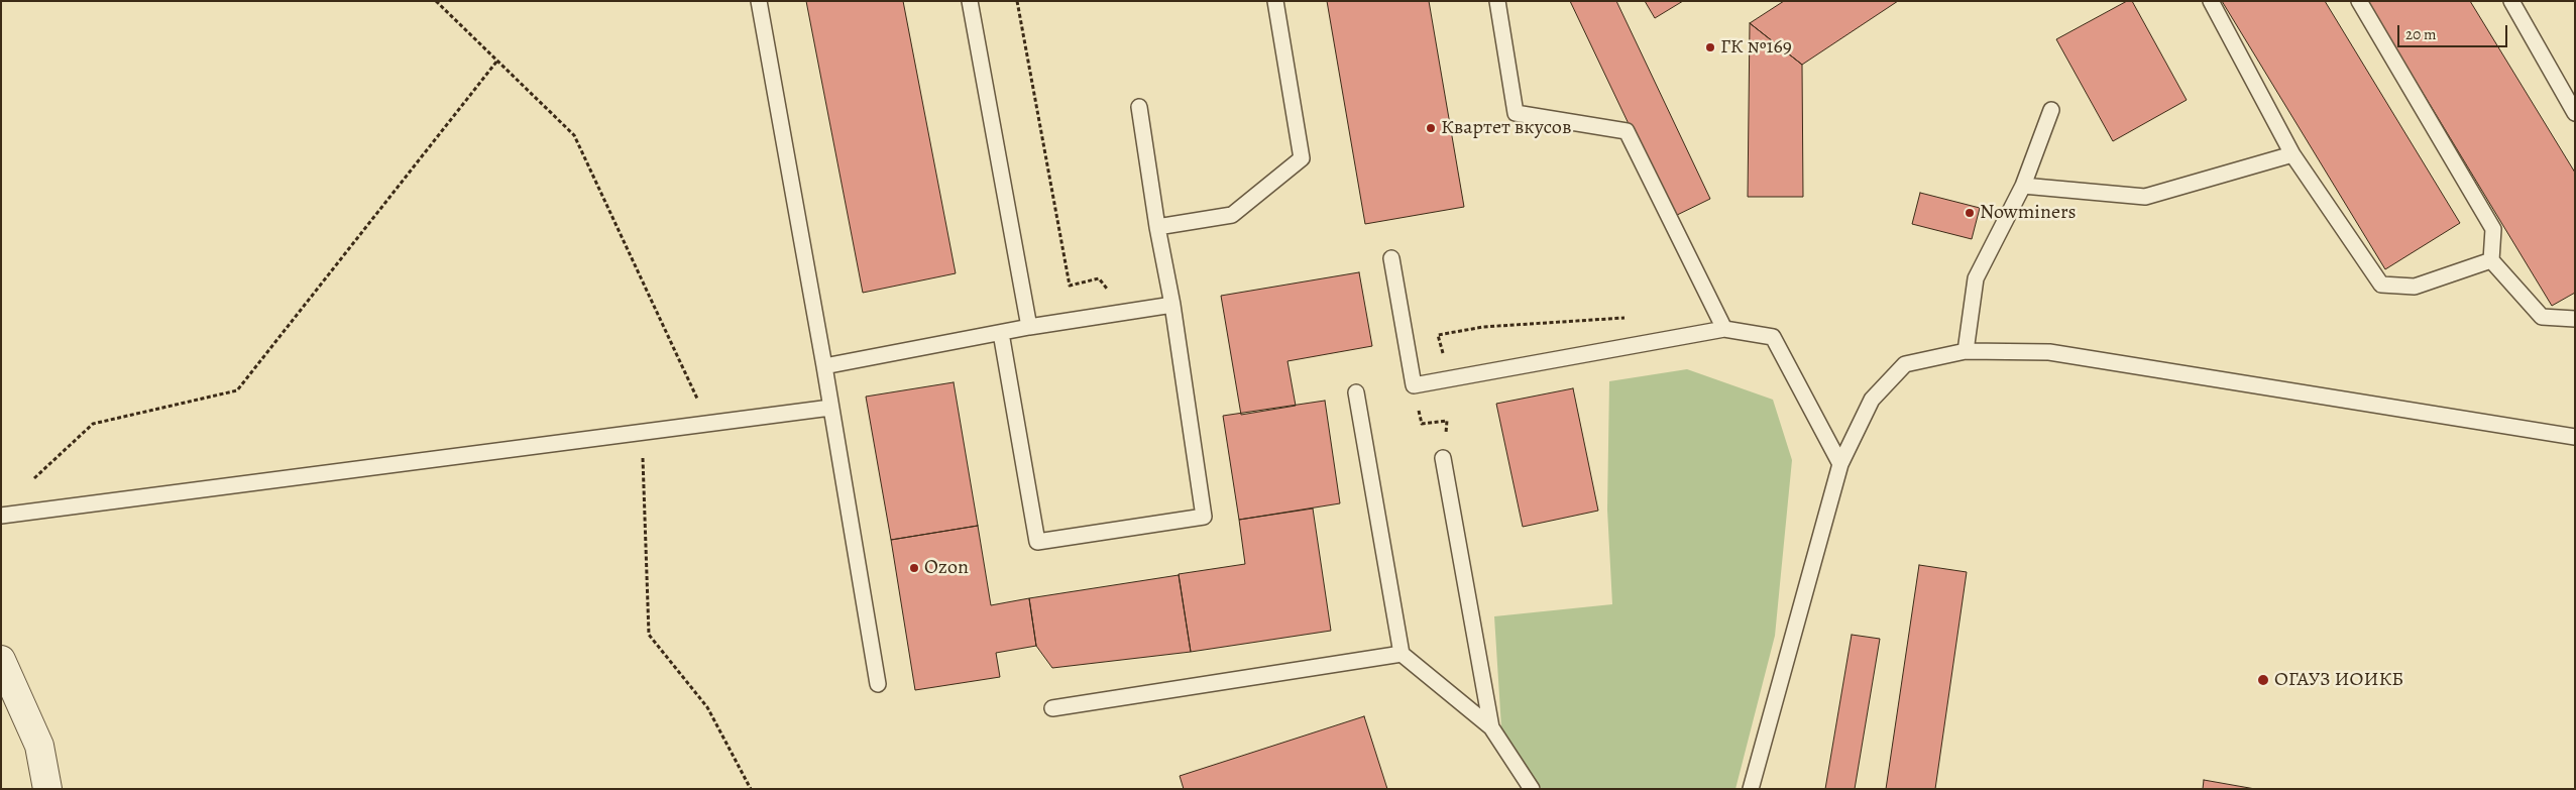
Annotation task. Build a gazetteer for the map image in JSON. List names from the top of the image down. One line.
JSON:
{"places":["ГК №169","Квартет вкусов","Nowminers","Ozon","ОГАУЗ ИОИКБ"],"scale_bar":"20 m"}
